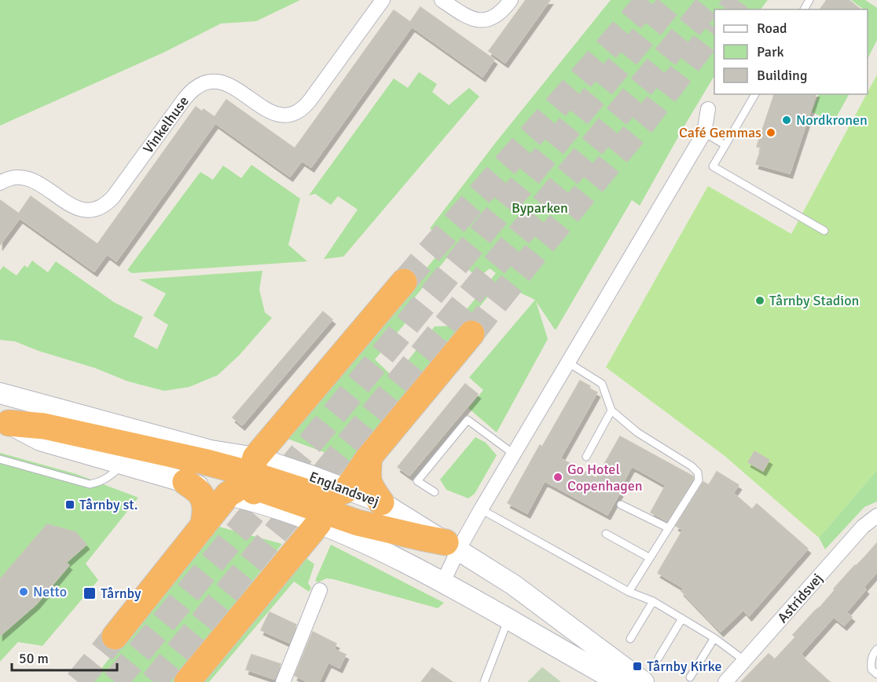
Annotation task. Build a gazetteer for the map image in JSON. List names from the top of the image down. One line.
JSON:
{"streets":{"main road":["Englandsvej"],"street":["Vinkelhuse","Astridsvej"]},"parks":["Byparken"],"places":{"other":["Nordkronen","Café Gemmas","Tårnby Stadion","Go Hotel Copenhagen","Netto"],"transit":["Tårnby st.","Tårnby","Tårnby Kirke"]},"legend":["Road","Park","Building"],"scale_bar":"50 m"}
